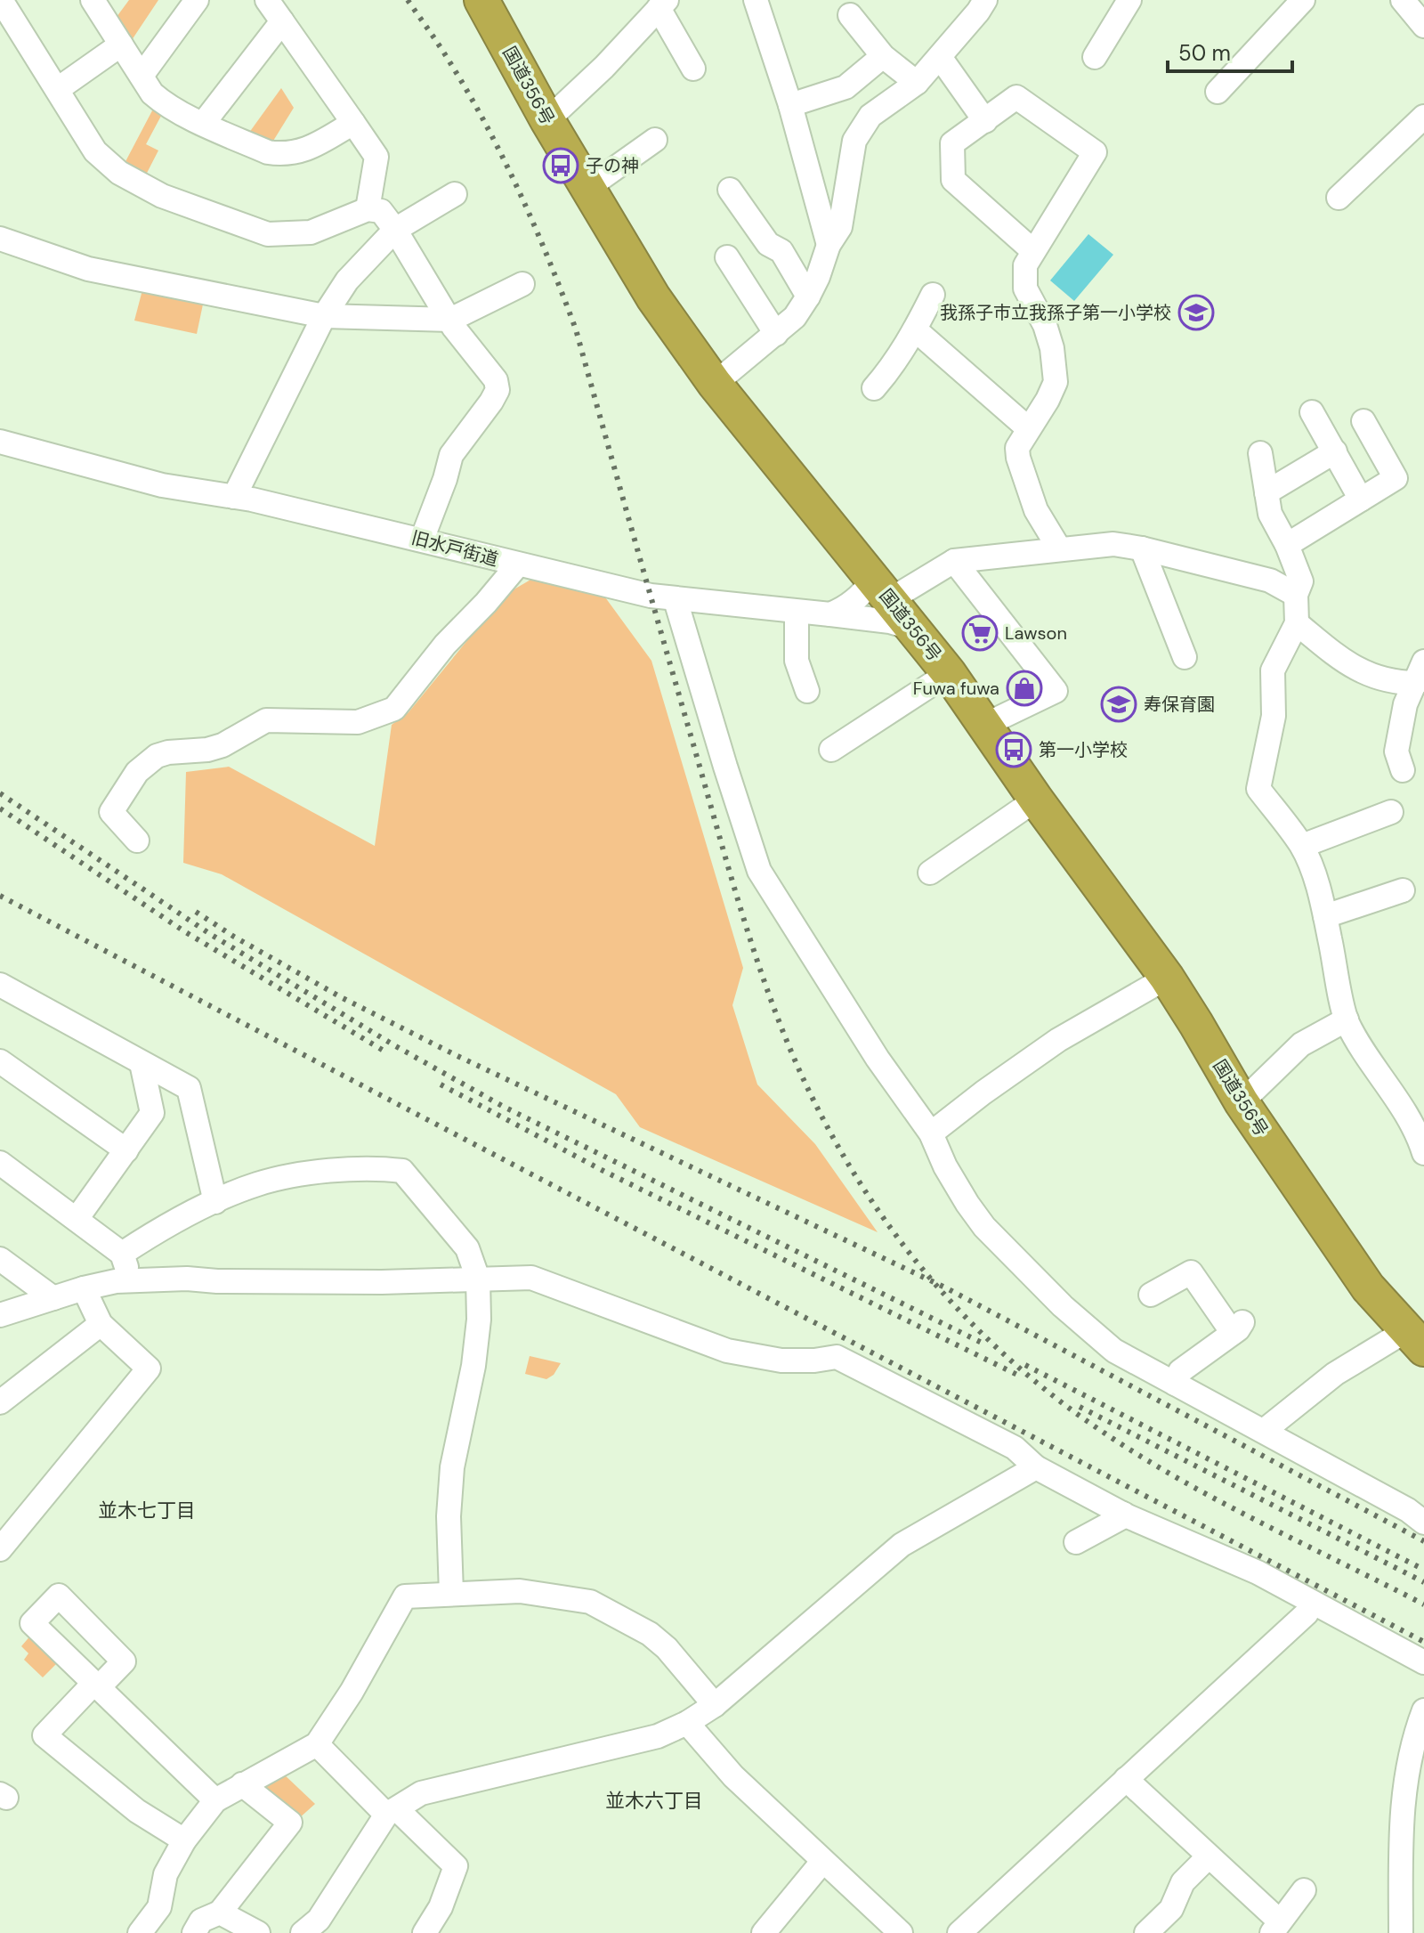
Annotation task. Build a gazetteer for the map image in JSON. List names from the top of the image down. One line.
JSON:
{"streets":{"highway":["国道356号"],"street":["旧水戸街道"]},"crossings":[["国道356号","旧水戸街道"]],"districts":["並木七丁目","並木六丁目"],"places":{"bus stop":["子の神","第一小学校"],"school or university":["我孫子市立我孫子第一小学校","寿保育園"],"supermarket":["Lawson"],"shop":["Fuwa fuwa"]},"scale_bar":"50 m"}
